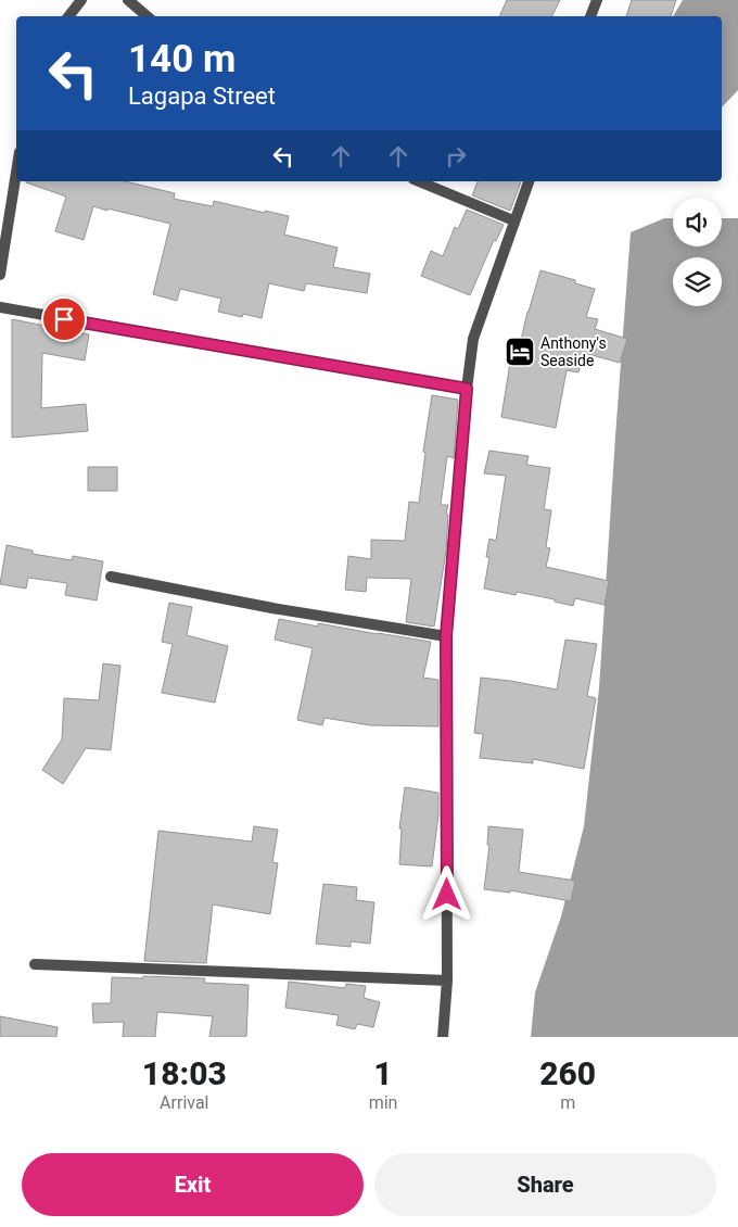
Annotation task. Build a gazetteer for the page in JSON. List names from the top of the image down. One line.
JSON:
{"places":{"hotel":["Anthony's Seaside"]},"page":{"turn":["140 m","Lagapa Street"],"eta":["18:03","Arrival","1","min","260","m"],"buttons":["Exit","Share"]}}
